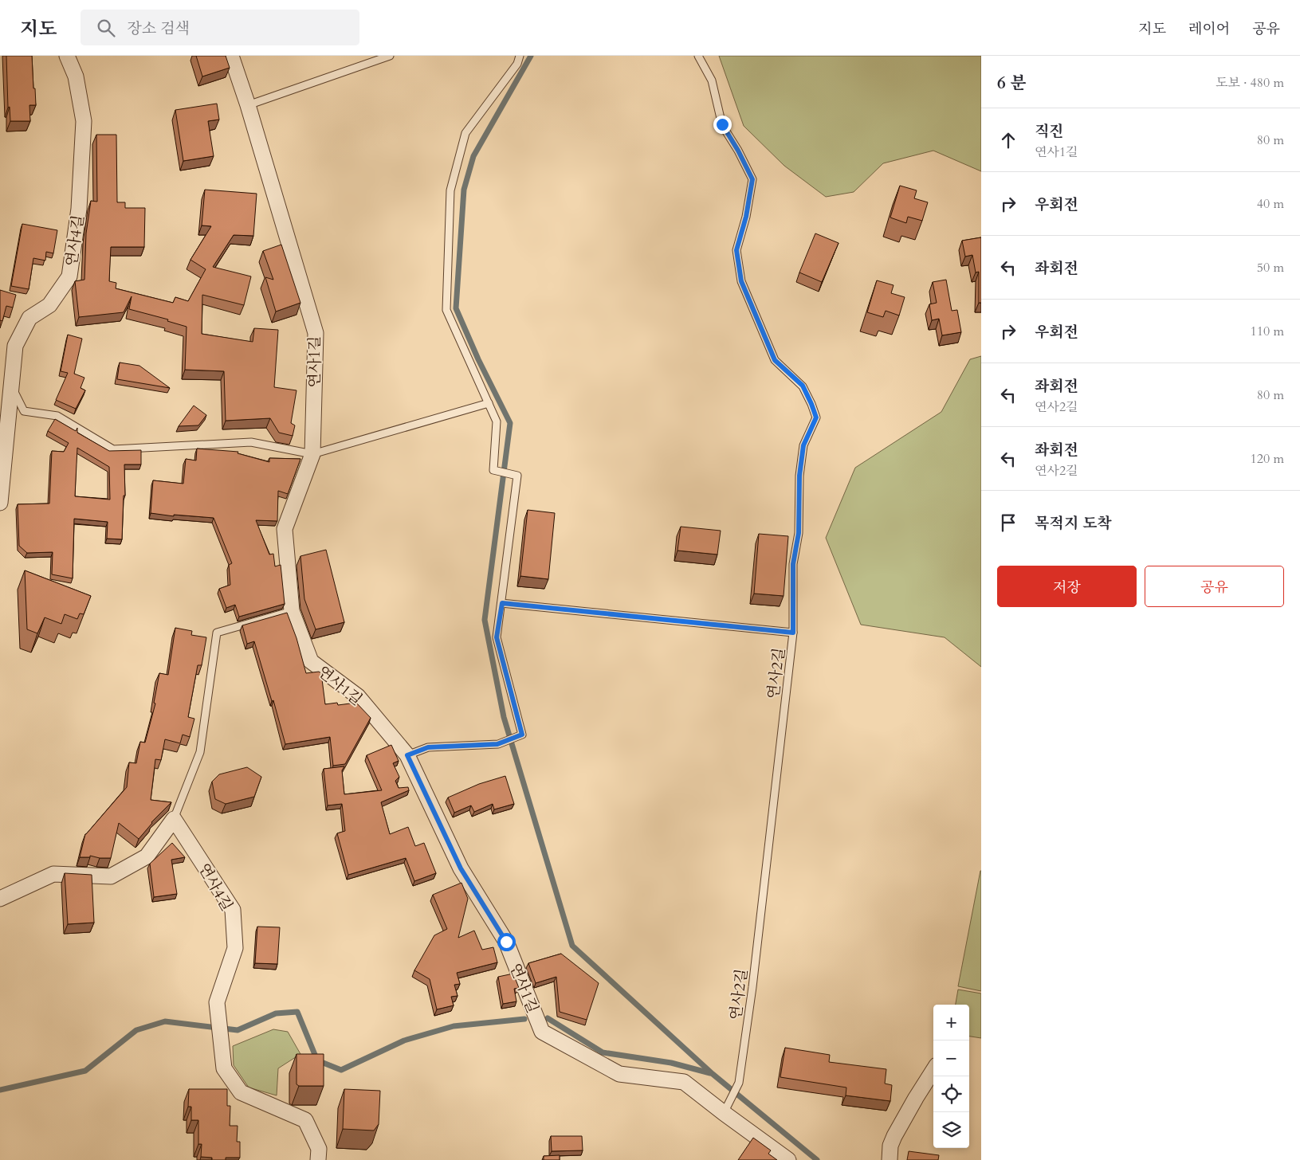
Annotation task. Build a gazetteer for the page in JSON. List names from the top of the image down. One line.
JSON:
{"streets":{"street":["연사4길","연사1길"],"lane":["연사2길"]},"crossings":[["연사1길","연사2길"]],"page":{"header":"지도","search":"장소 검색","nav":["지도","레이어","공유"],"heading":["6 분","도보 · 480 m"],"list":[["직진","연사1길","80 m"],["우회전","40 m"],["좌회전","50 m"],["우회전","110 m"],["좌회전","연사2길","80 m"],["좌회전","연사2길","120 m"],"목적지 도착"],"buttons":["저장","공유"],"map_buttons":["+","−"]}}
